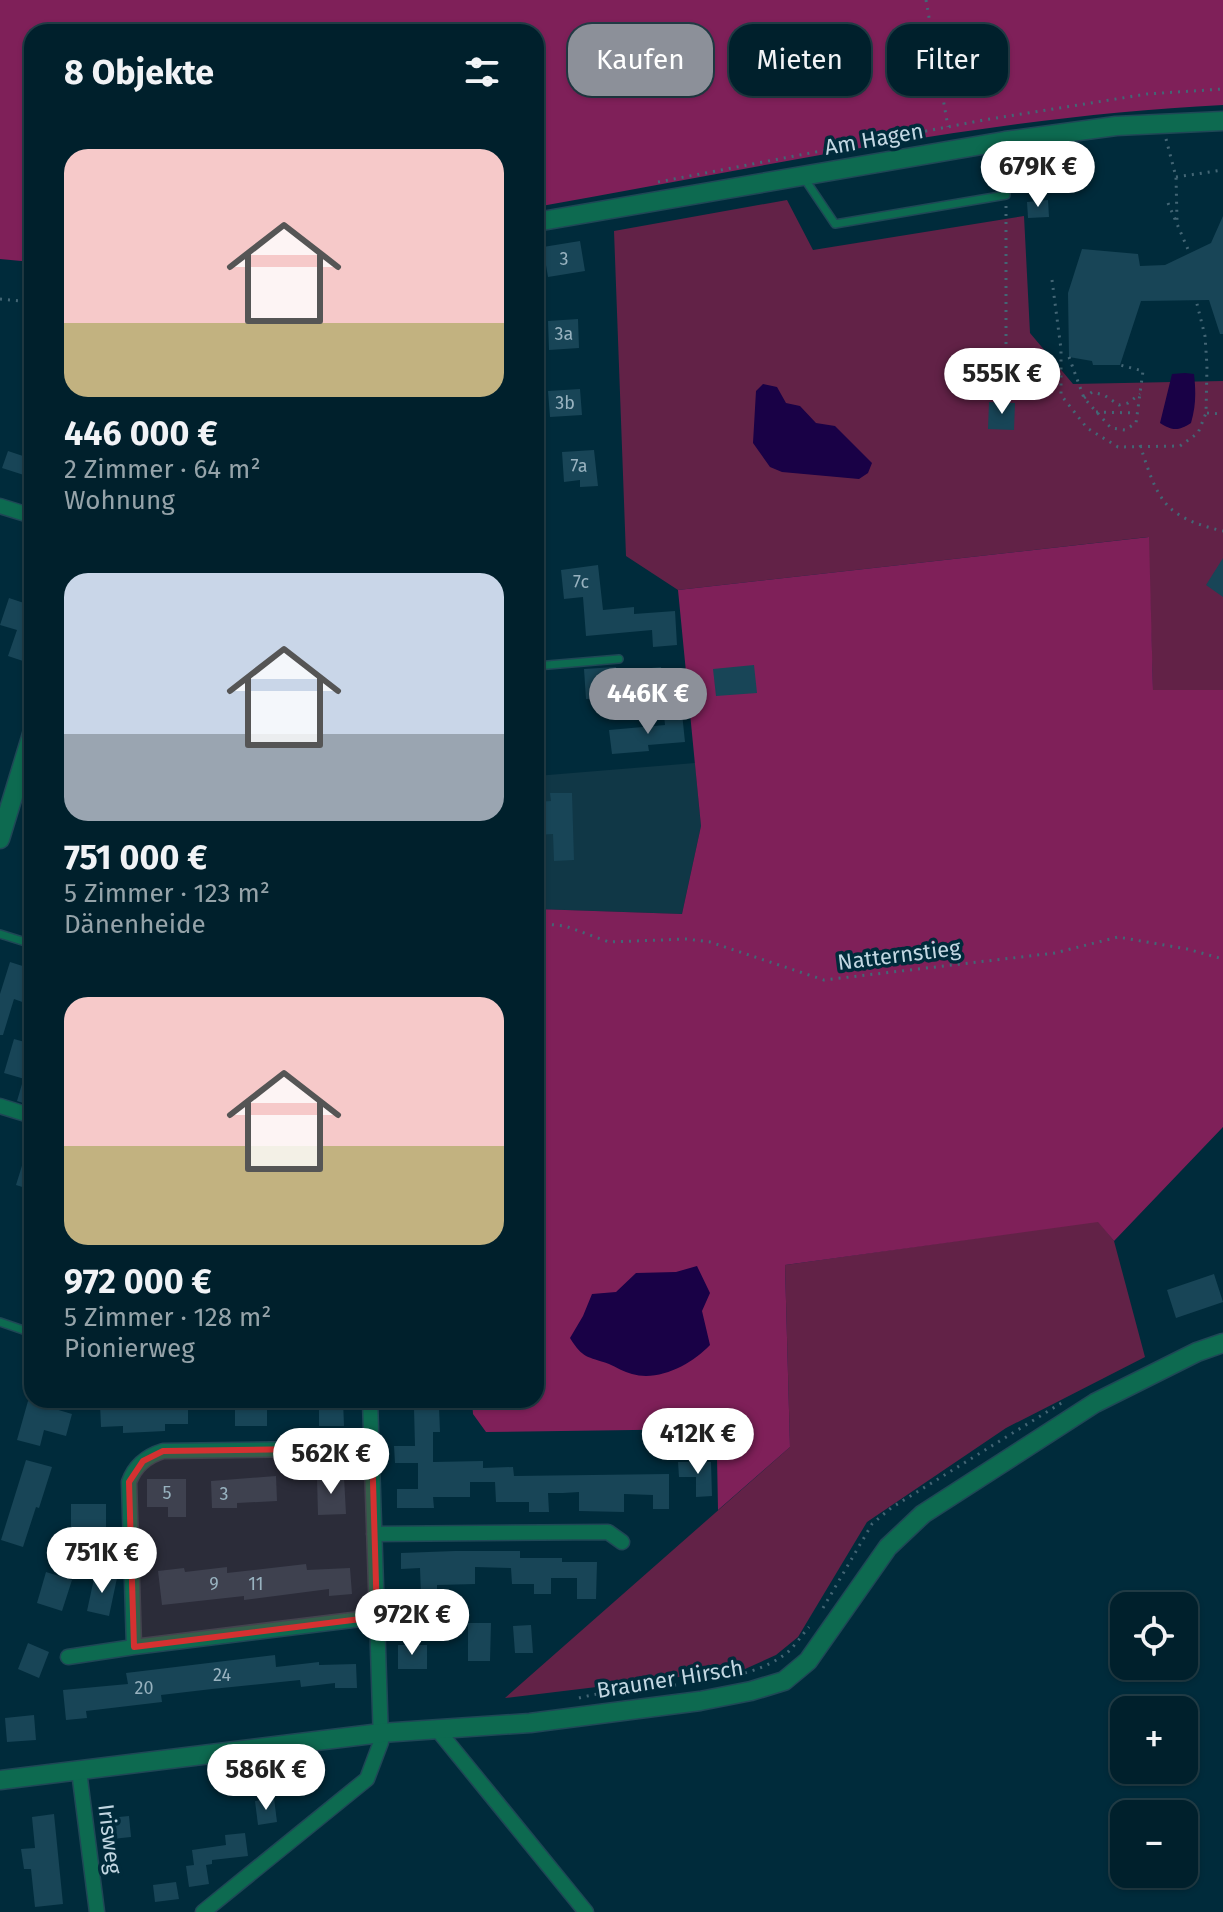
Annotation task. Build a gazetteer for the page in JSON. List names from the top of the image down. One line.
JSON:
{"streets":{"street":["Am Hagen","Brauner Hirsch","Irisweg"],"path":["Natternstieg"]},"crossings":[["Brauner Hirsch","Irisweg"]],"house_numbers":["3","3a","3b","7a","7c","5","3","9","11","24","20"],"page":{"chip":["Kaufen","Mieten","Filter"],"heading":"8 Objekte","list":[{"name":"446 000 €","note":"2 Zimmer · 64 m² · Wohnung"},{"name":"751 000 €","note":"5 Zimmer · 123 m² · Dänenheide"},{"name":"972 000 €","note":"5 Zimmer · 128 m² · Pionierweg"}],"price":["679K €","555K €","446K €","412K €","562K €","751K €","972K €","586K €"],"map_buttons":["+","−"]}}
